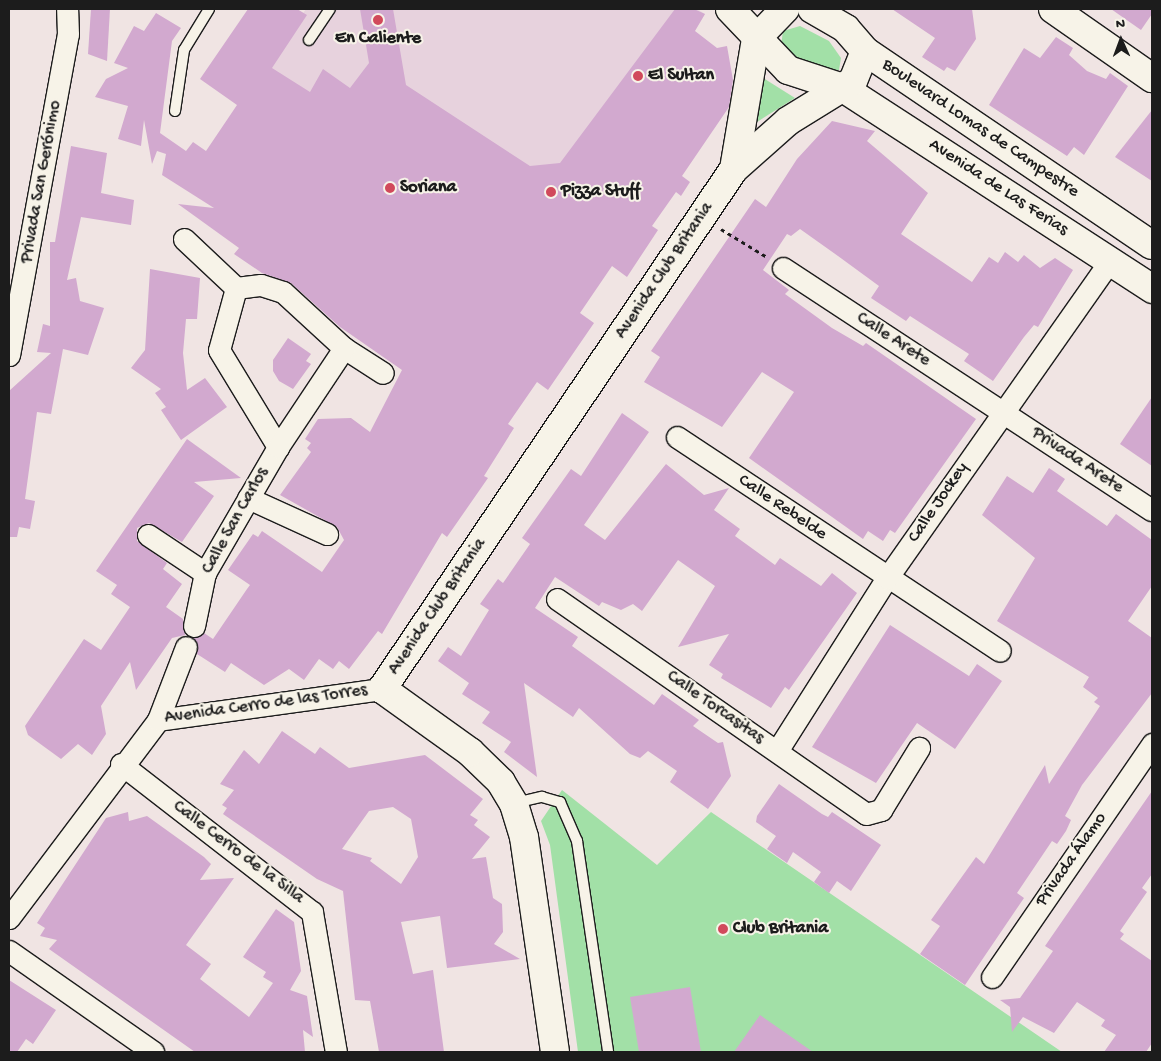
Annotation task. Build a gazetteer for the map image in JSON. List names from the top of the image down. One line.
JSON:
{"streets":{"main road":["Boulevard Lomas de Campestre","Avenida de Las Ferias","Avenida Club Britania"],"street":["Privada San Gerónimo","Calle Arete","Privada Arete","Calle Jockey","Calle Rebelde","Calle San Carlos","Avenida Cerro de las Torres","Calle Torcasitas","Calle Cerro de la Silla","Privada Álamo"]},"crossings":[["Boulevard Lomas de Campestre","Avenida Club Britania"],["Avenida de Las Ferias","Avenida Club Britania"],["Avenida de Las Ferias","Calle Jockey"],["Avenida Club Britania","Avenida Cerro de las Torres"],["Calle Arete","Privada Arete"],["Calle Arete","Calle Jockey"],["Privada Arete","Calle Jockey"],["Calle Jockey","Calle Rebelde"],["Calle Jockey","Calle Torcasitas"],["Avenida Cerro de las Torres","Calle Cerro de la Silla"]],"places":["En Caliente","El Sultan","Soriana","Pizza Stuff","Club Britania"],"north":"top"}
